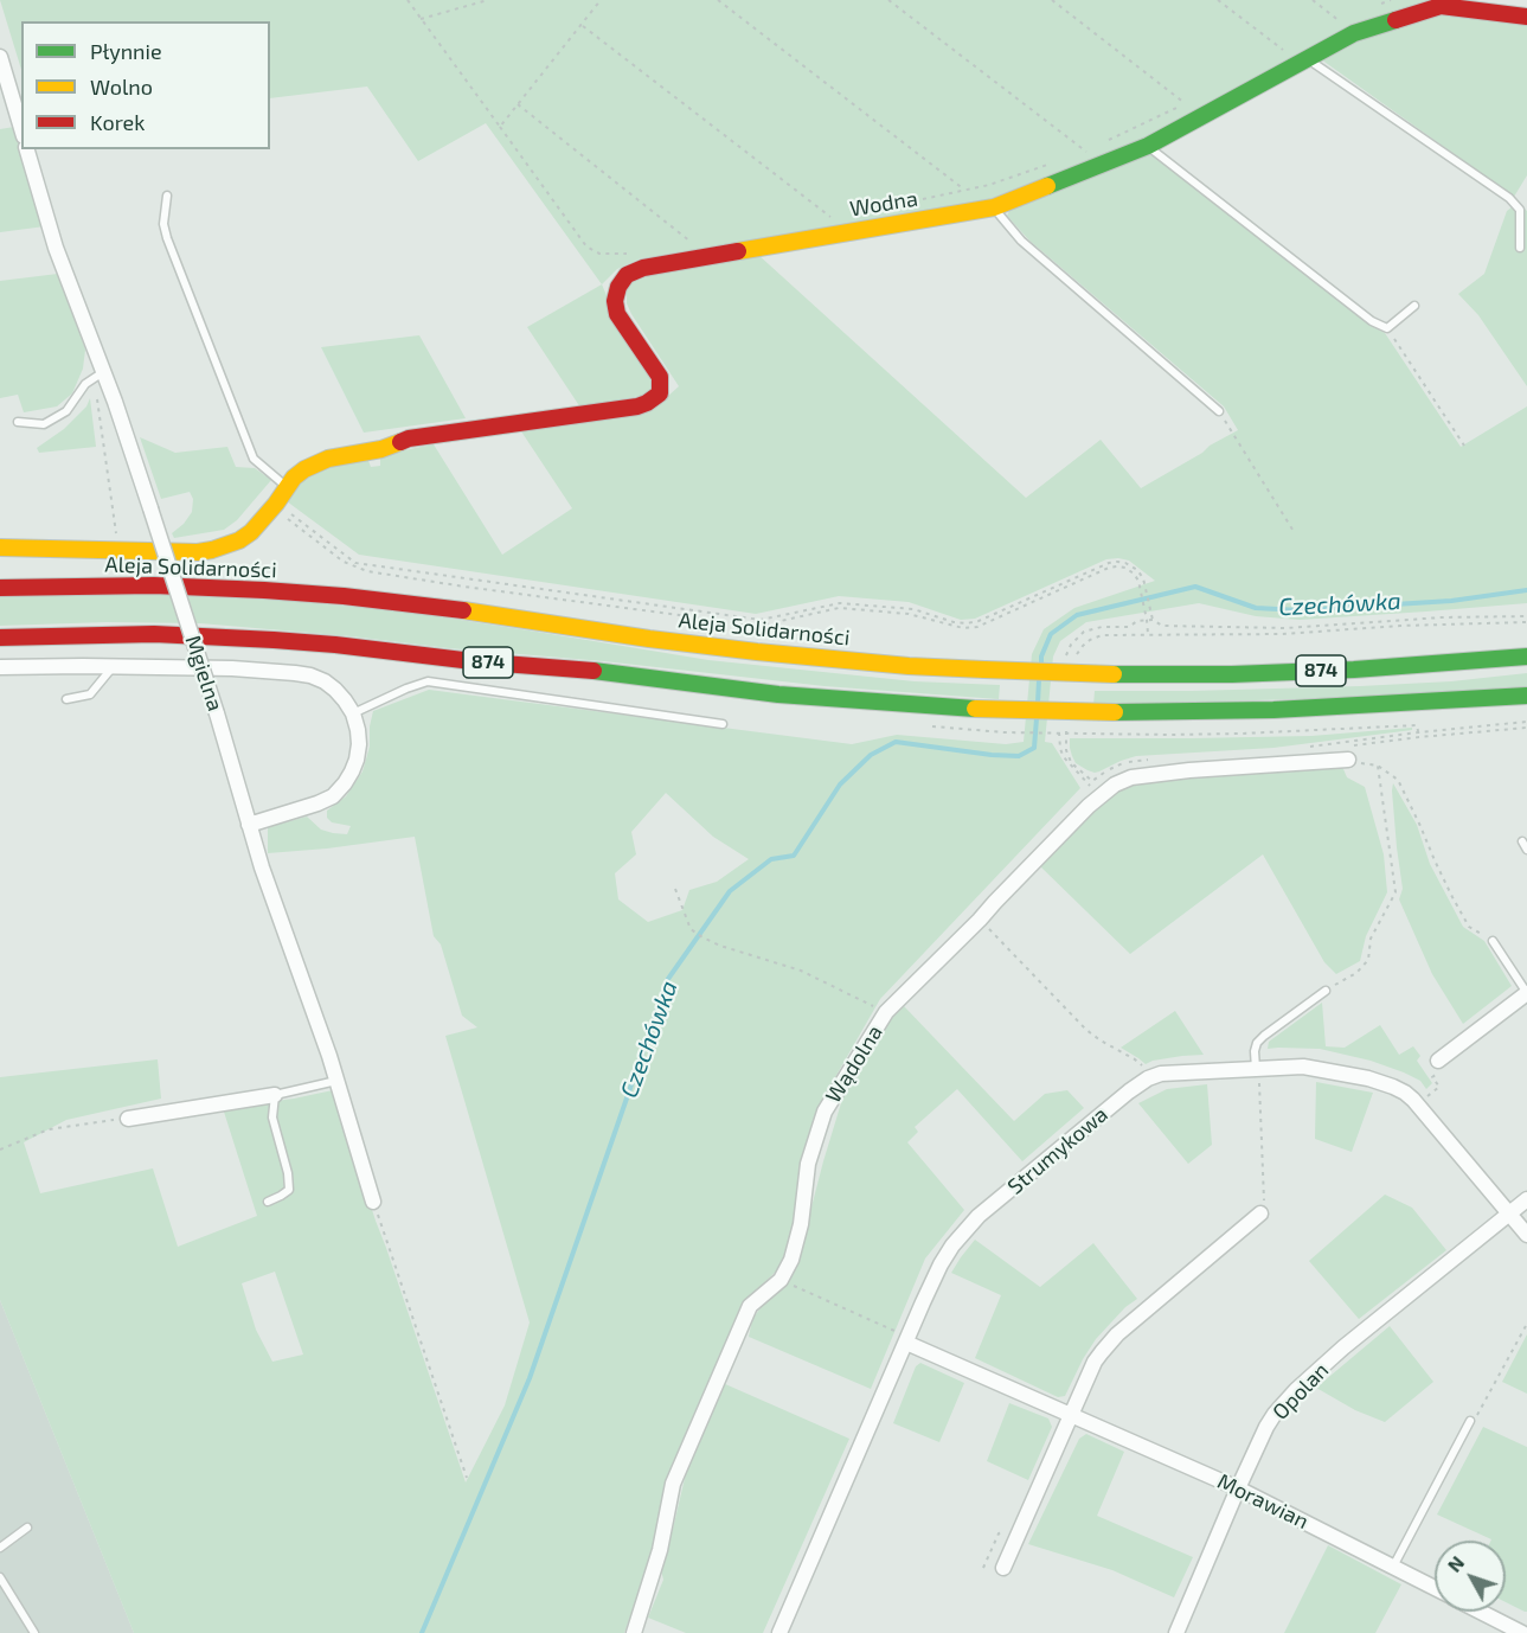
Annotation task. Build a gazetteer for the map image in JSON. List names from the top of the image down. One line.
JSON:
{"streets":{"main road":["Wodna","Aleja Solidarności","874"],"street":["Mgielna","Wądolna","Strumykowa","Opolan","Morawian"]},"crossings":[["Strumykowa","Opolan"],["Strumykowa","Morawian"],["Opolan","Morawian"]],"water":["Czechówka"],"legend":["Płynnie","Wolno","Korek"],"north":"top left"}
